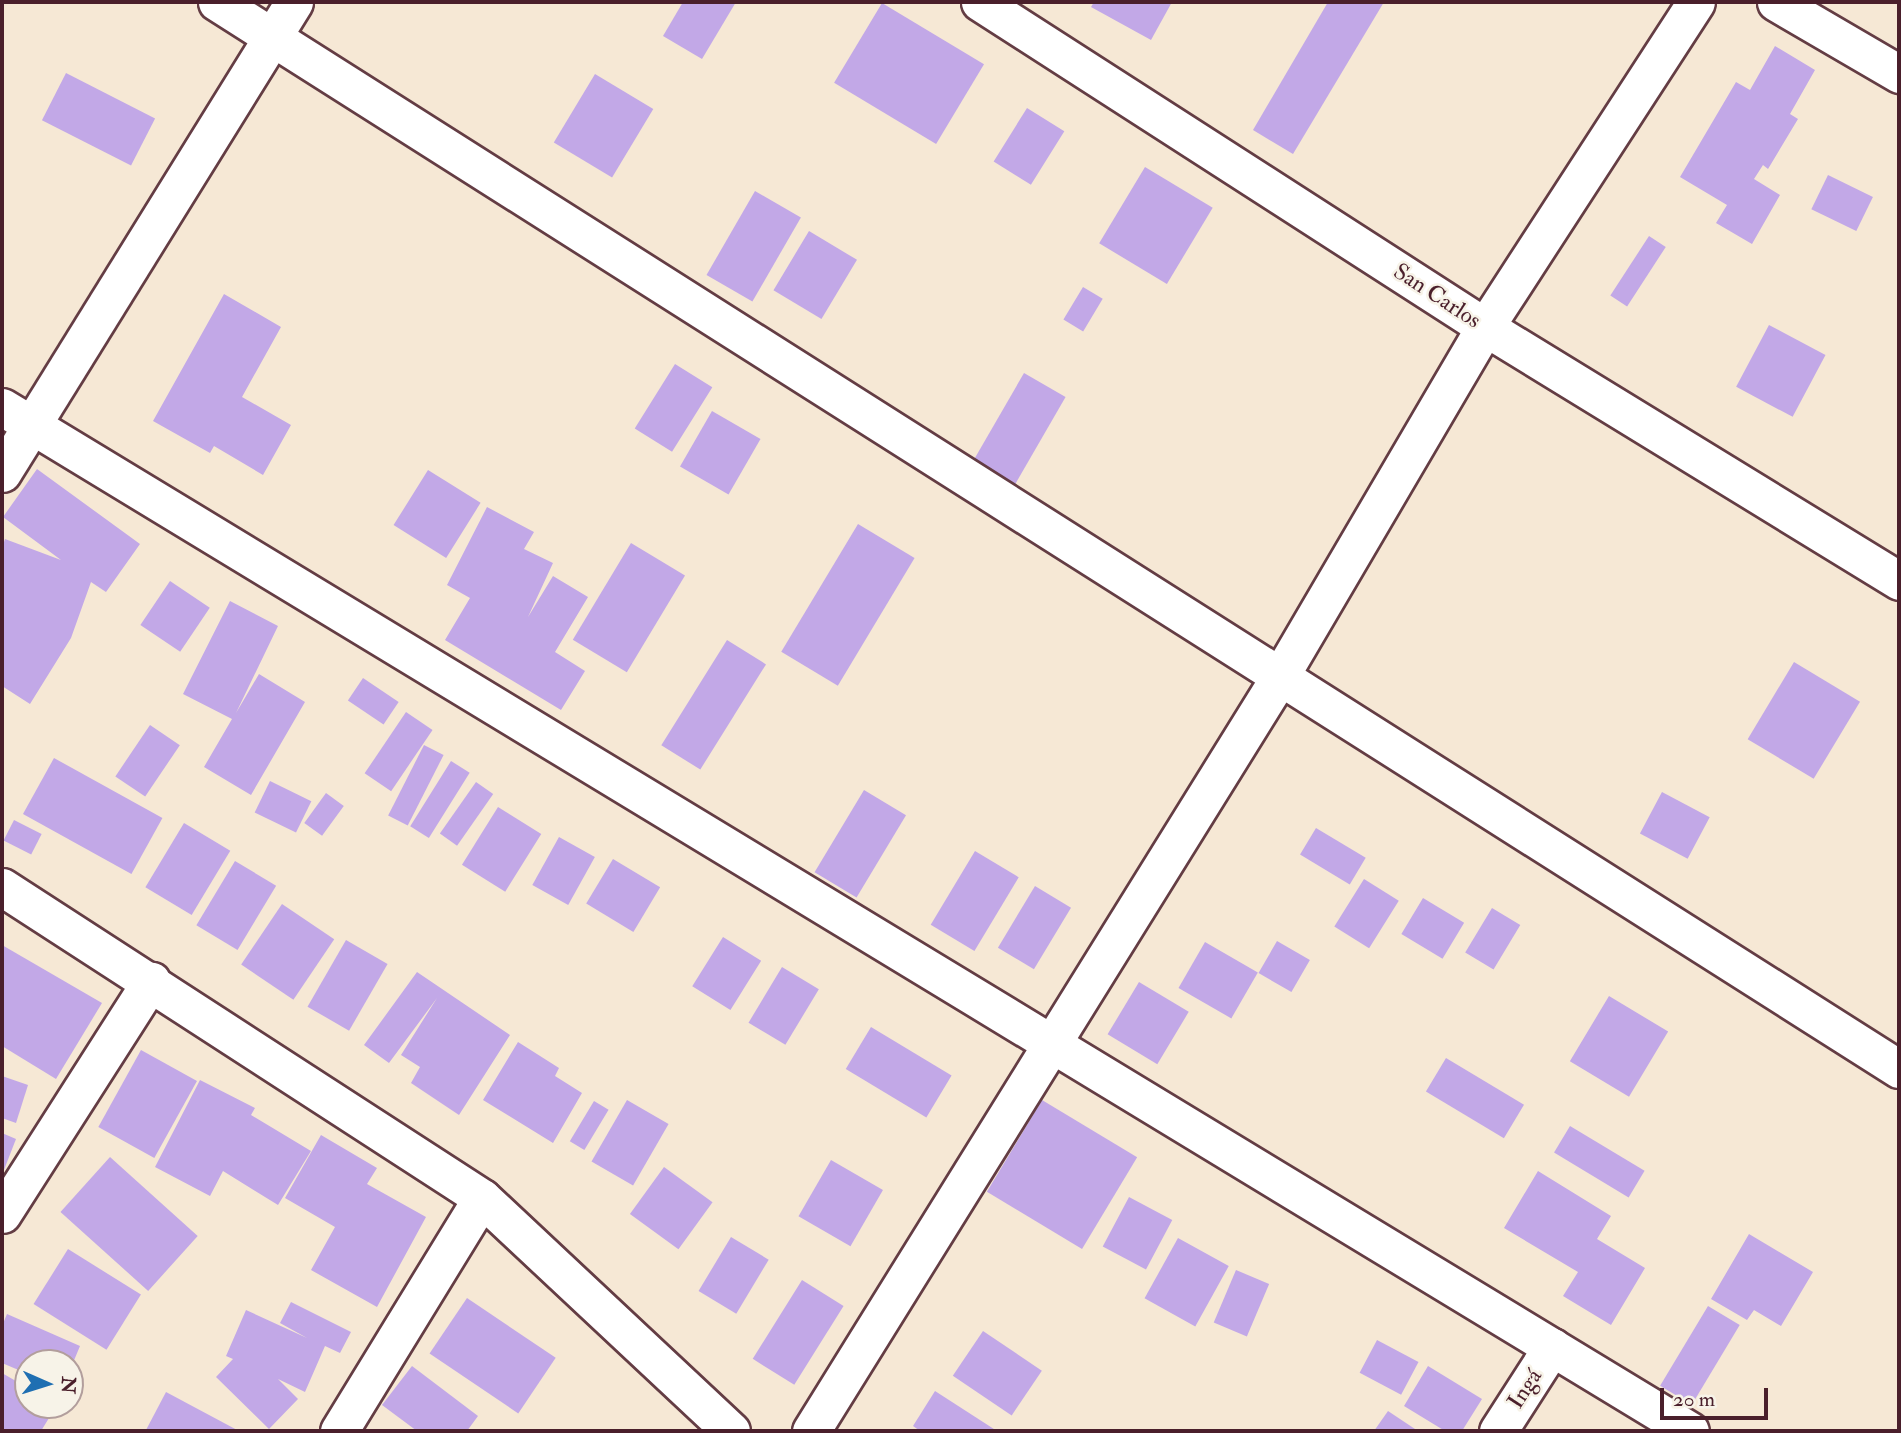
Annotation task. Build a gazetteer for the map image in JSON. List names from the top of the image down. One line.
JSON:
{"streets":{"street":["San Carlos","Ingá"]},"scale_bar":"20 m","north":"right"}
